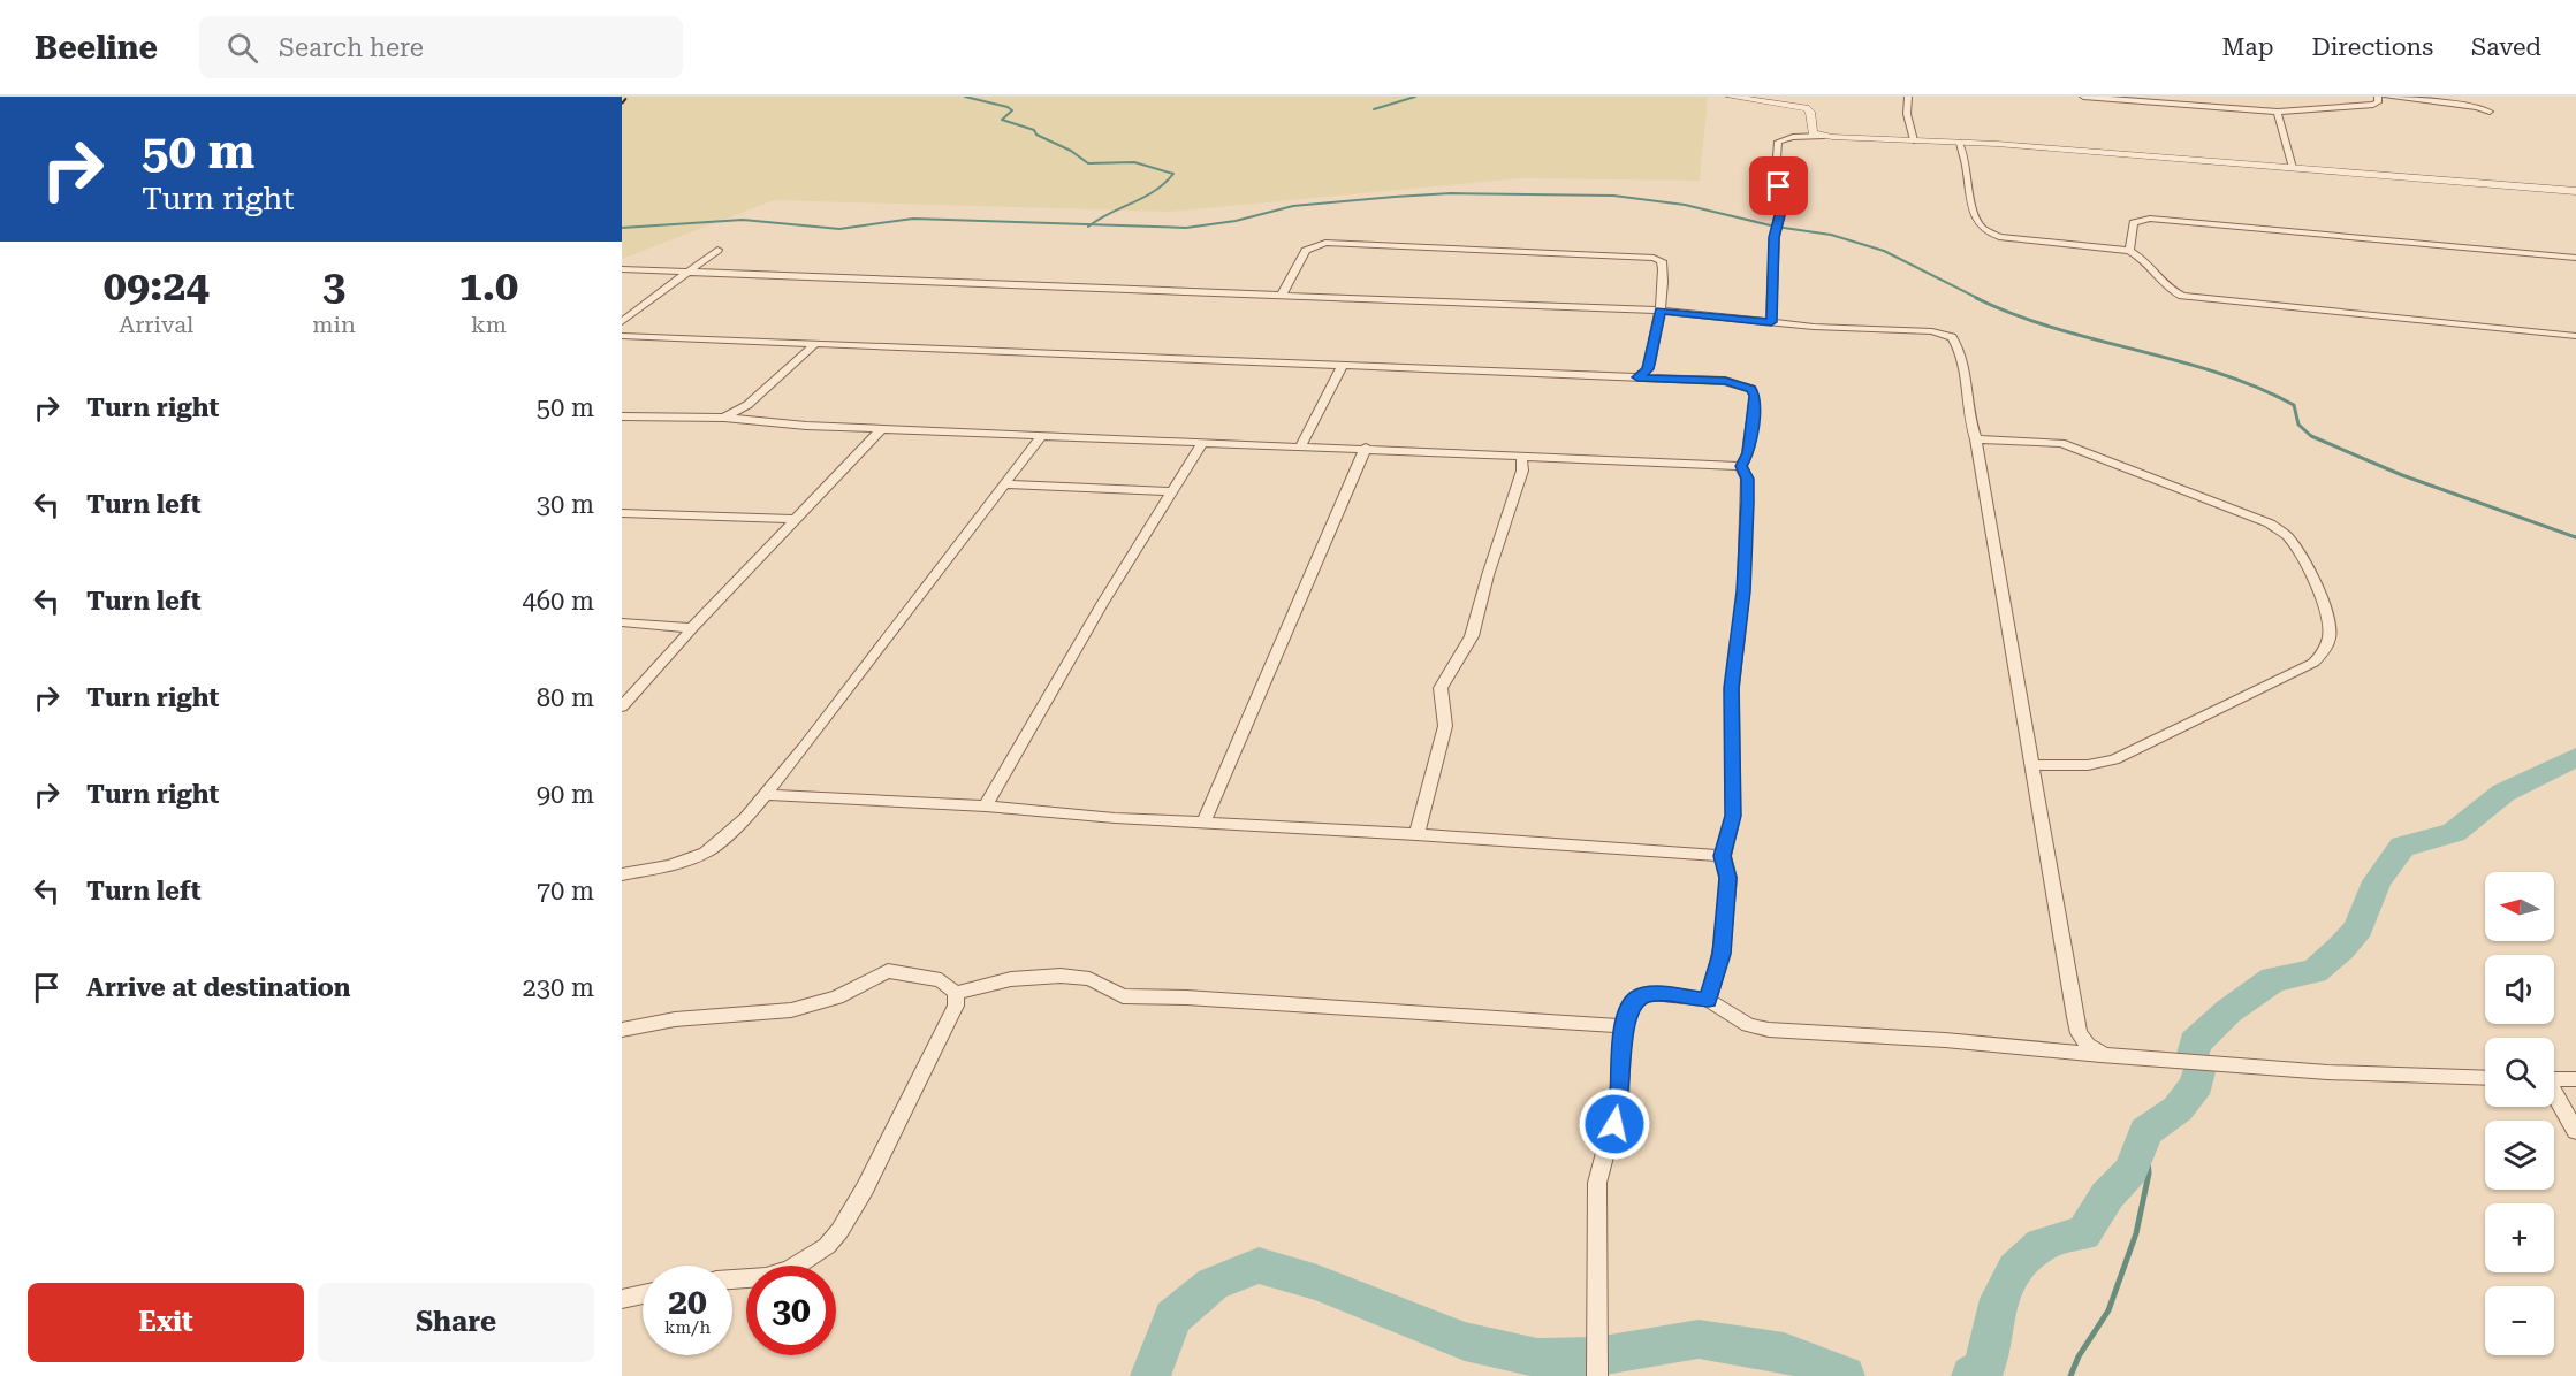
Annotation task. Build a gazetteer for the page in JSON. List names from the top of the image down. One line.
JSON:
{"north":"left","page":{"header":"Beeline","search":"Search here","nav":["Map","Directions","Saved"],"turn":["50 m","Turn right"],"eta":["09:24","Arrival","3","min","1.0","km"],"list":[{"name":"Turn right","value":"50 m"},{"name":"Turn left","value":"30 m"},{"name":"Turn left","value":"460 m"},{"name":"Turn right","value":"80 m"},{"name":"Turn right","value":"90 m"},{"name":"Turn left","value":"70 m"},{"name":"Arrive at destination","value":"230 m"}],"map_buttons":["+","−"],"speed":"20 km/h","limit":"30","buttons":["Exit","Share"]}}
